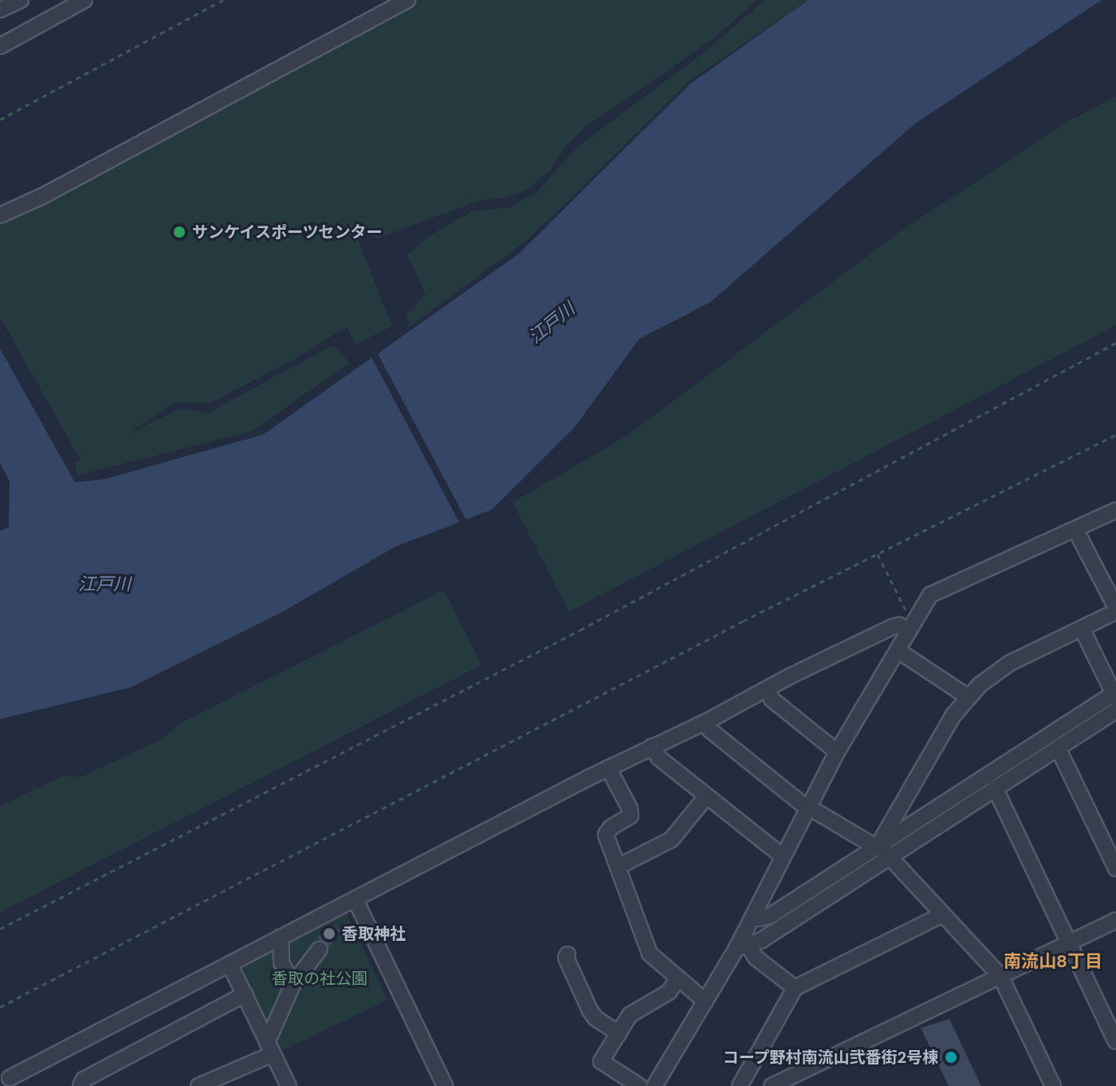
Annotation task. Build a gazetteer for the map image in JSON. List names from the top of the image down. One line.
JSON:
{"districts":["南流山8丁目"],"water":["江戸川"],"parks":["香取の社公園"],"places":["サンケイスポーツセンター","香取神社","コープ野村南流山弐番街2号棟"]}
